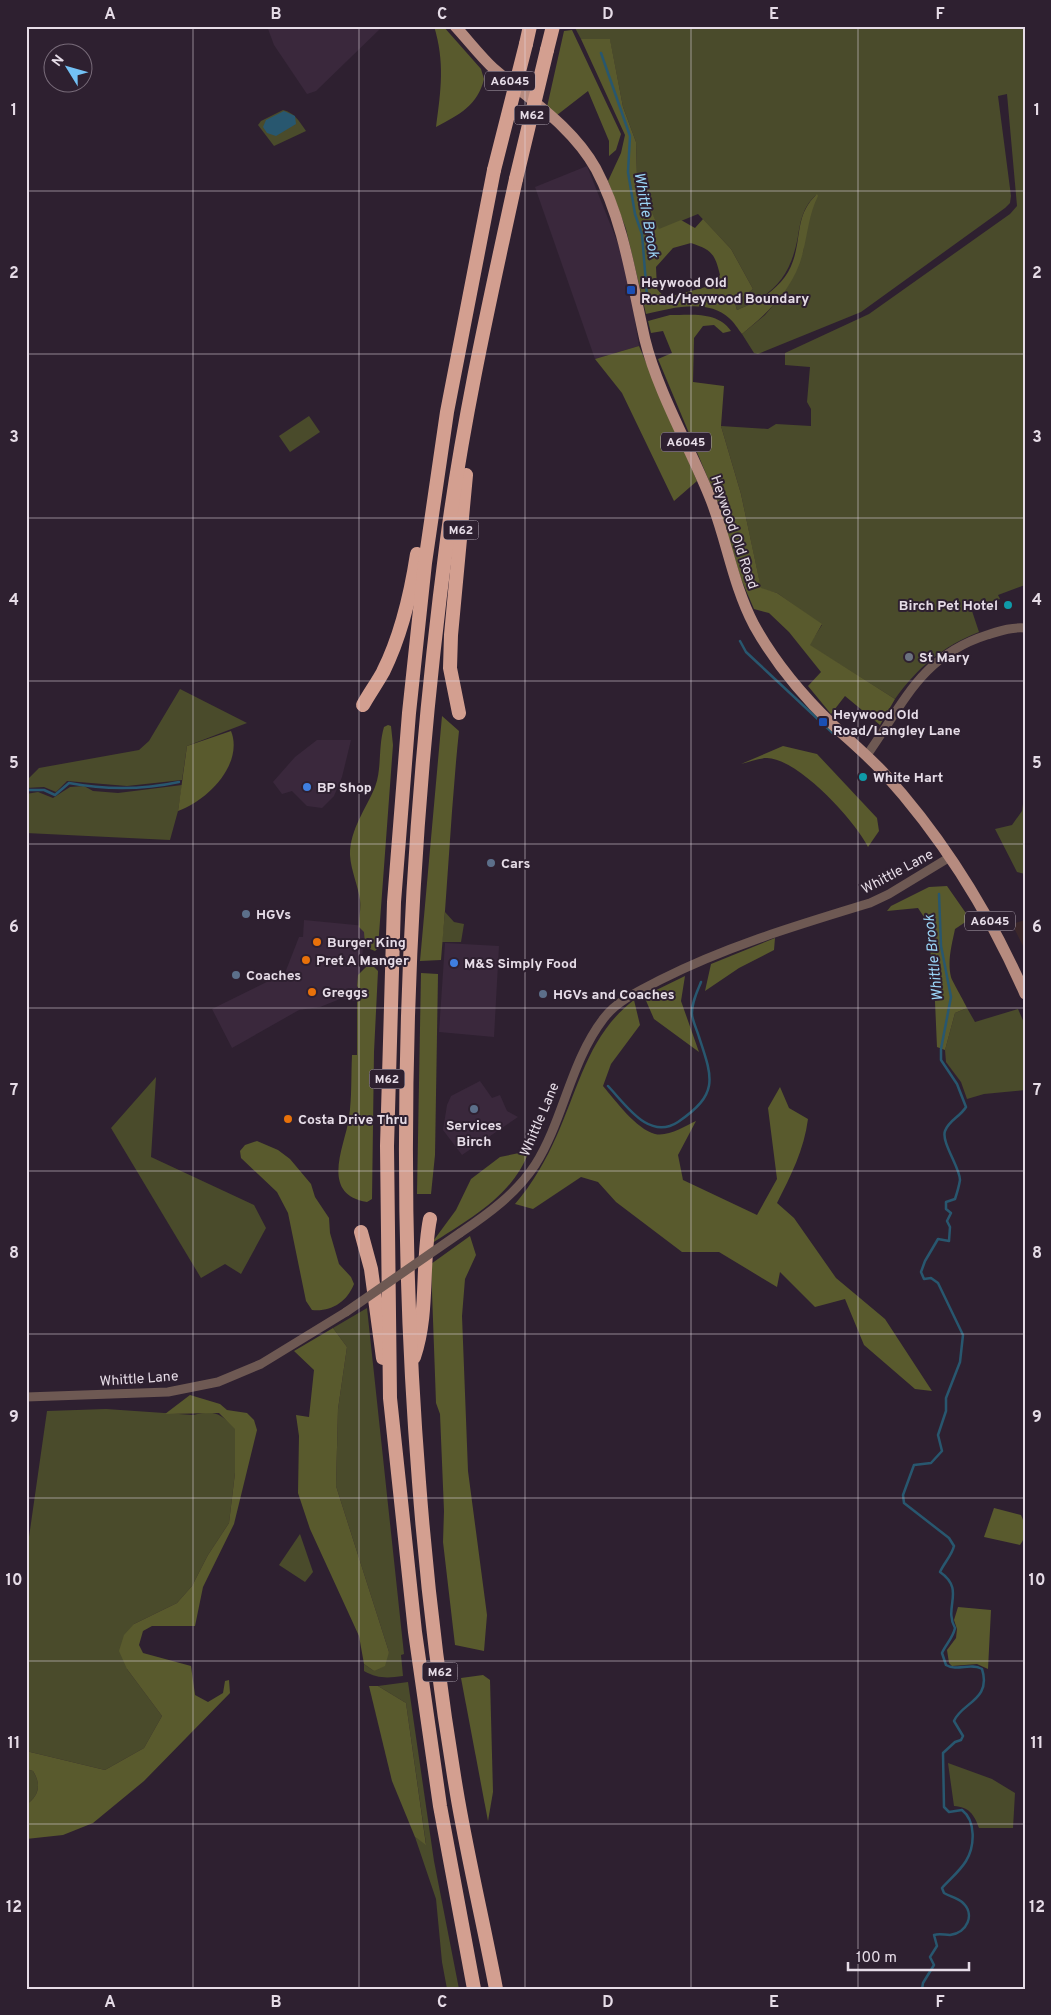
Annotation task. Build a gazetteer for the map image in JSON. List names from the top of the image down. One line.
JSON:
{"streets":{"highway":["M62"],"main road":["A6045","Heywood Old Road"],"street":["Whittle Lane"]},"crossings":[["Heywood Old Road","Whittle Lane"]],"water":["Whittle Brook"],"places":{"transit":["Heywood Old Road/Heywood Boundary","Heywood Old Road/Langley Lane"],"other":["Birch Pet Hotel","St Mary","White Hart","BP Shop","Cars","HGVs","Burger King","Pret A Manger","M&S Simply Food","Coaches","Greggs","HGVs and Coaches","Services Birch","Costa Drive Thru"]},"scale_bar":"100 m","north":"top left","grid":{"columns":["A","B","C","D","E","F"],"rows":["1","2","3","4","5","6","7","8","9","10","11","12"]}}
